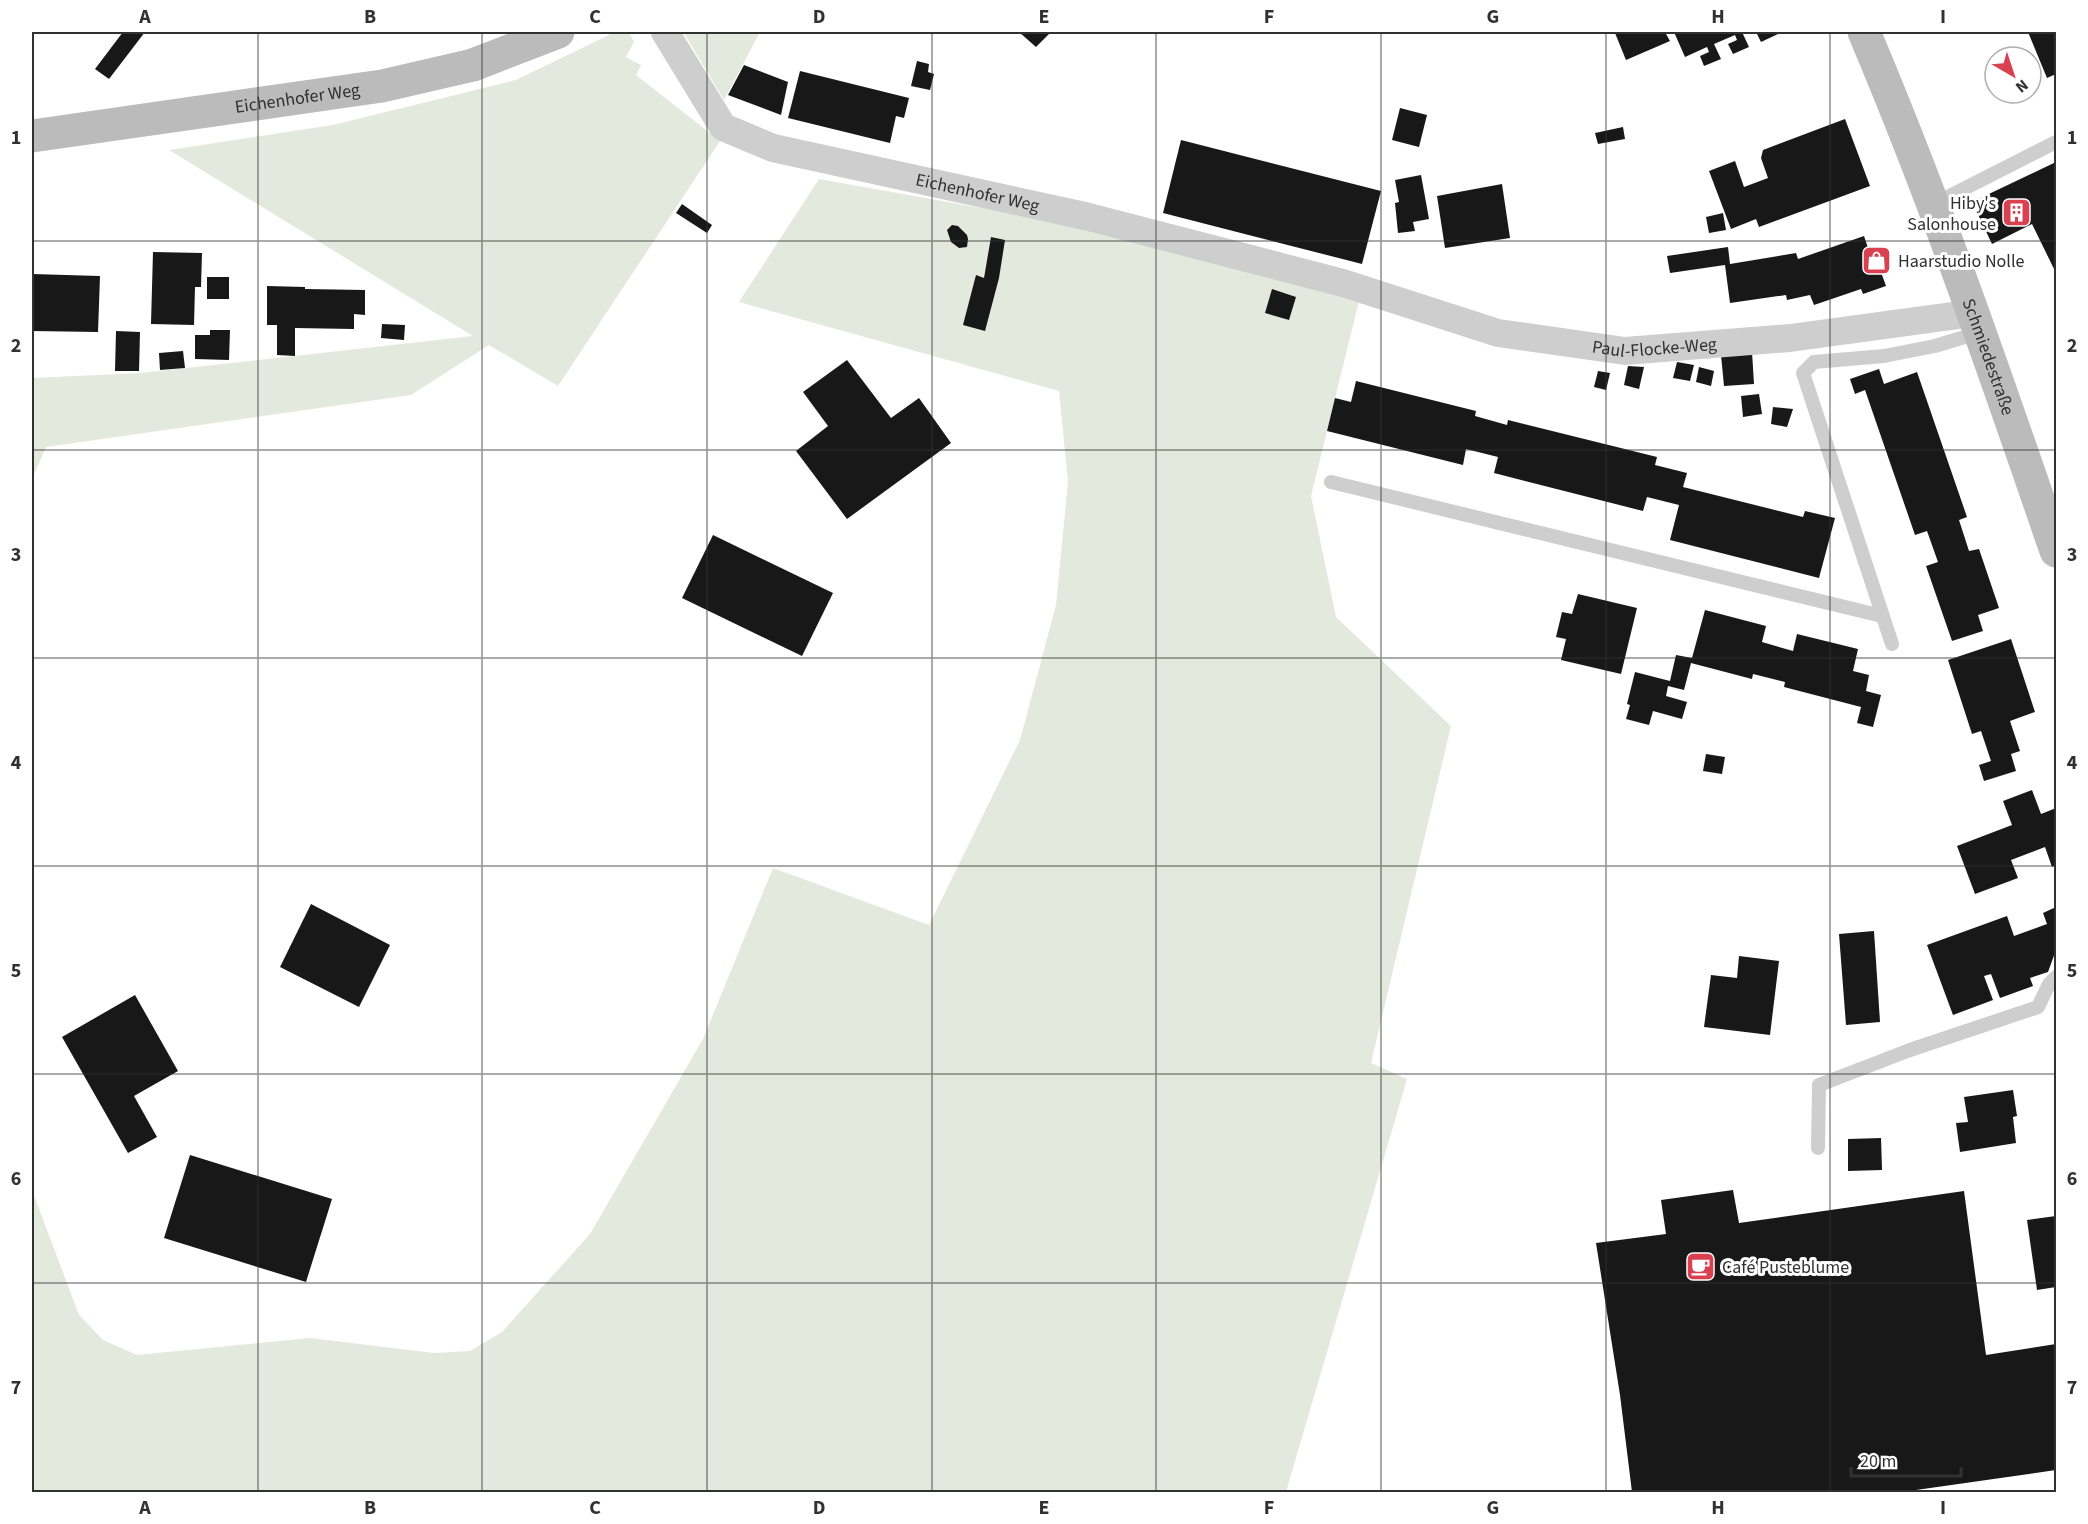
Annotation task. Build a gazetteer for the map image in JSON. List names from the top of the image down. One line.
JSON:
{"streets":{"main road":["Eichenhofer Weg","Schmiedestraße"],"street":["Paul-Flocke-Weg"]},"crossings":[["Eichenhofer Weg","Paul-Flocke-Weg"],["Paul-Flocke-Weg","Schmiedestraße"]],"places":{"building":["Hiby's Salonhouse"],"shop":["Haarstudio Nolle"],"cafe":["Café Pusteblume"]},"scale_bar":"20 m","north":"bottom right","grid":{"columns":["A","B","C","D","E","F","G","H","I"],"rows":["1","2","3","4","5","6","7"]}}
